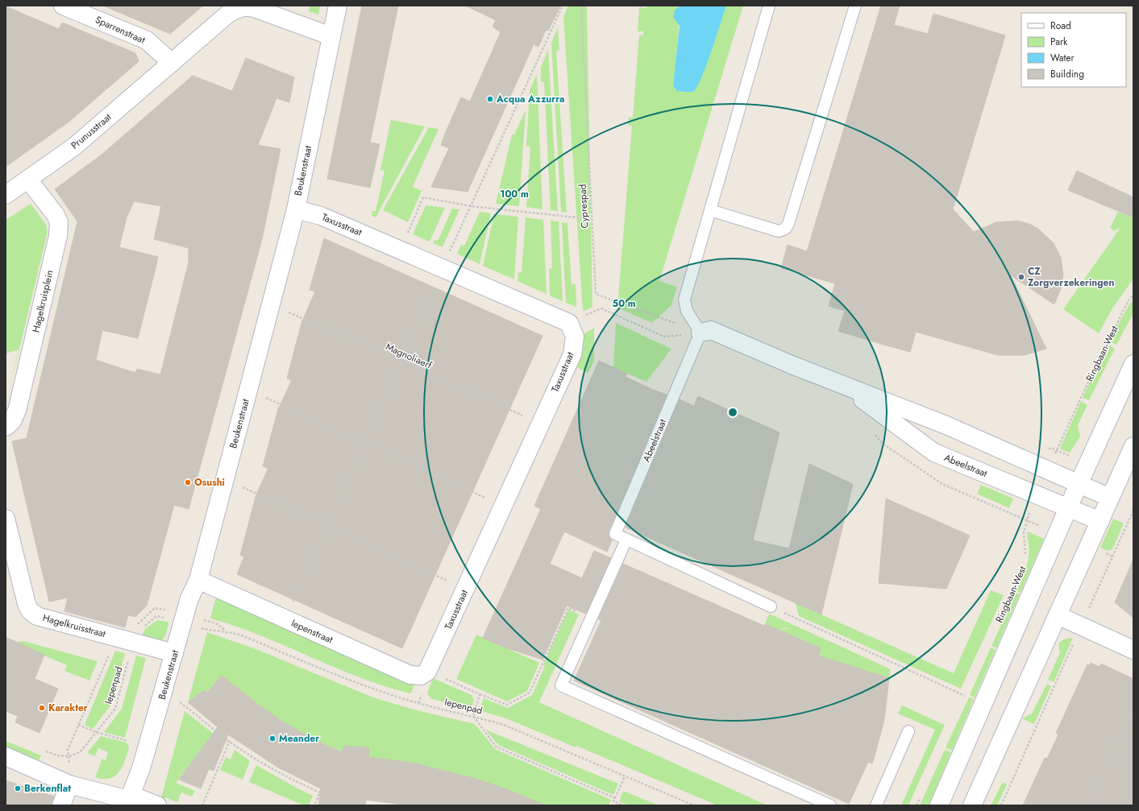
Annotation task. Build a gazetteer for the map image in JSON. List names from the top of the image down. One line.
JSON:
{"streets":{"street":["Sparrenstraat","Prunusstraat","Beukenstraat","Taxusstraat","Hagelkruisplein","Ringbaan-West","Abeelstraat","Hagelkruisstraat","Iepenstraat"],"path":["Cyprespad","Magnoliaerf","Iepenpad"]},"crossings":[["Sparrenstraat","Prunusstraat"],["Prunusstraat","Beukenstraat"],["Prunusstraat","Hagelkruisplein"],["Beukenstraat","Taxusstraat"],["Beukenstraat","Magnoliaerf"],["Beukenstraat","Hagelkruisstraat"],["Beukenstraat","Iepenstraat"],["Cyprespad","Abeelstraat"],["Taxusstraat","Magnoliaerf"],["Taxusstraat","Iepenstraat"],["Ringbaan-West","Abeelstraat"],["Hagelkruisstraat","Iepenpad"]],"places":["Acqua Azzurra","CZ Zorgverzekeringen","Osushi","Karakter","Meander","Berkenflat"],"legend":["Road","Park","Water","Building"],"rings":["100 m","50 m"]}
